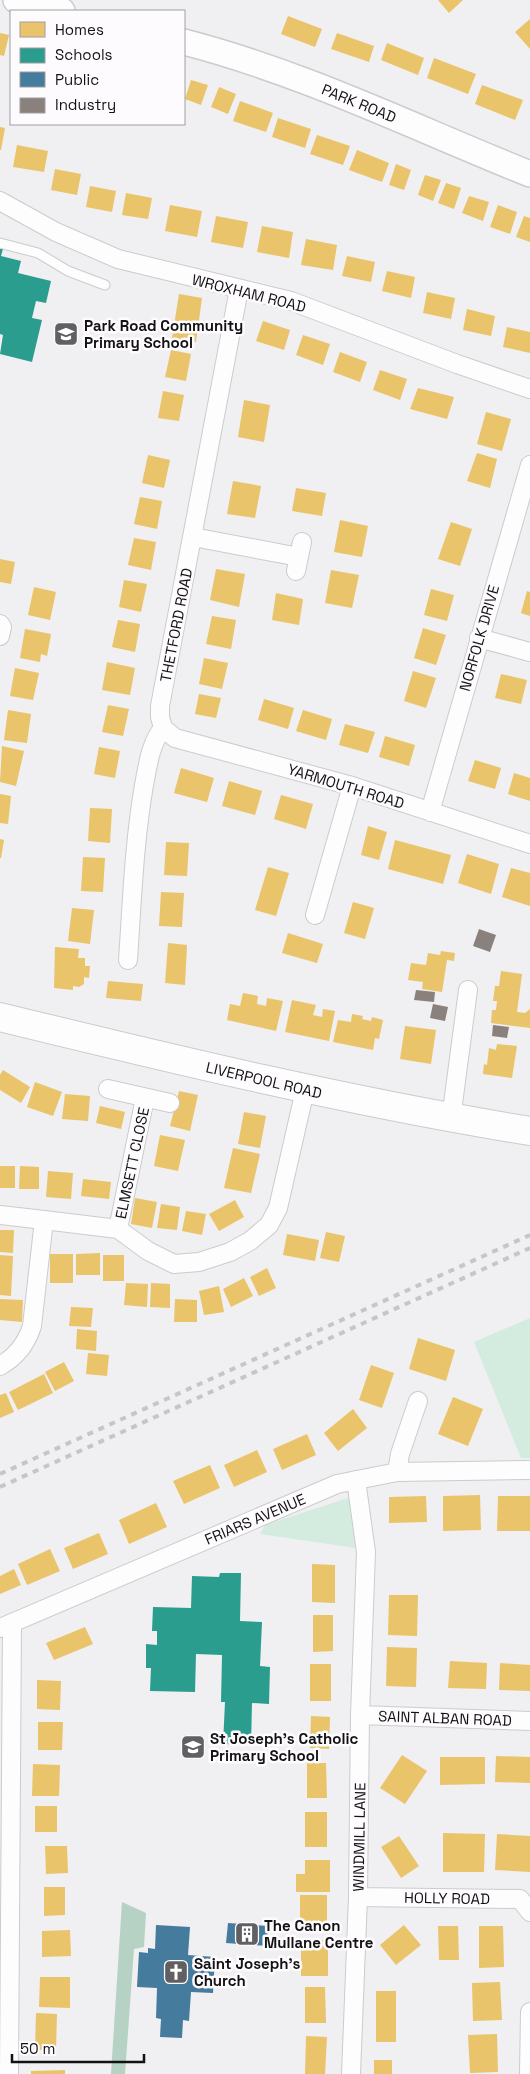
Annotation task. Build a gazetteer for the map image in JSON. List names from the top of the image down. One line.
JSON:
{"streets":{"highway":["LIVERPOOL ROAD"],"street":["PARK ROAD","WROXHAM ROAD","THETFORD ROAD","NORFOLK DRIVE","YARMOUTH ROAD","ELMSETT CLOSE","FRIARS AVENUE","SAINT ALBAN ROAD","WINDMILL LANE","HOLLY ROAD"]},"crossings":[["WROXHAM ROAD","THETFORD ROAD"],["THETFORD ROAD","YARMOUTH ROAD"],["NORFOLK DRIVE","YARMOUTH ROAD"],["LIVERPOOL ROAD","ELMSETT CLOSE"],["FRIARS AVENUE","WINDMILL LANE"],["SAINT ALBAN ROAD","WINDMILL LANE"],["WINDMILL LANE","HOLLY ROAD"]],"places":{"school or university":["Park Road Community Primary School","St Joseph's Catholic Primary School"],"building":["The Canon Mullane Centre"],"church":["Saint Joseph's Church"]},"legend":["Homes","Schools","Public","Industry"],"scale_bar":"50 m"}
